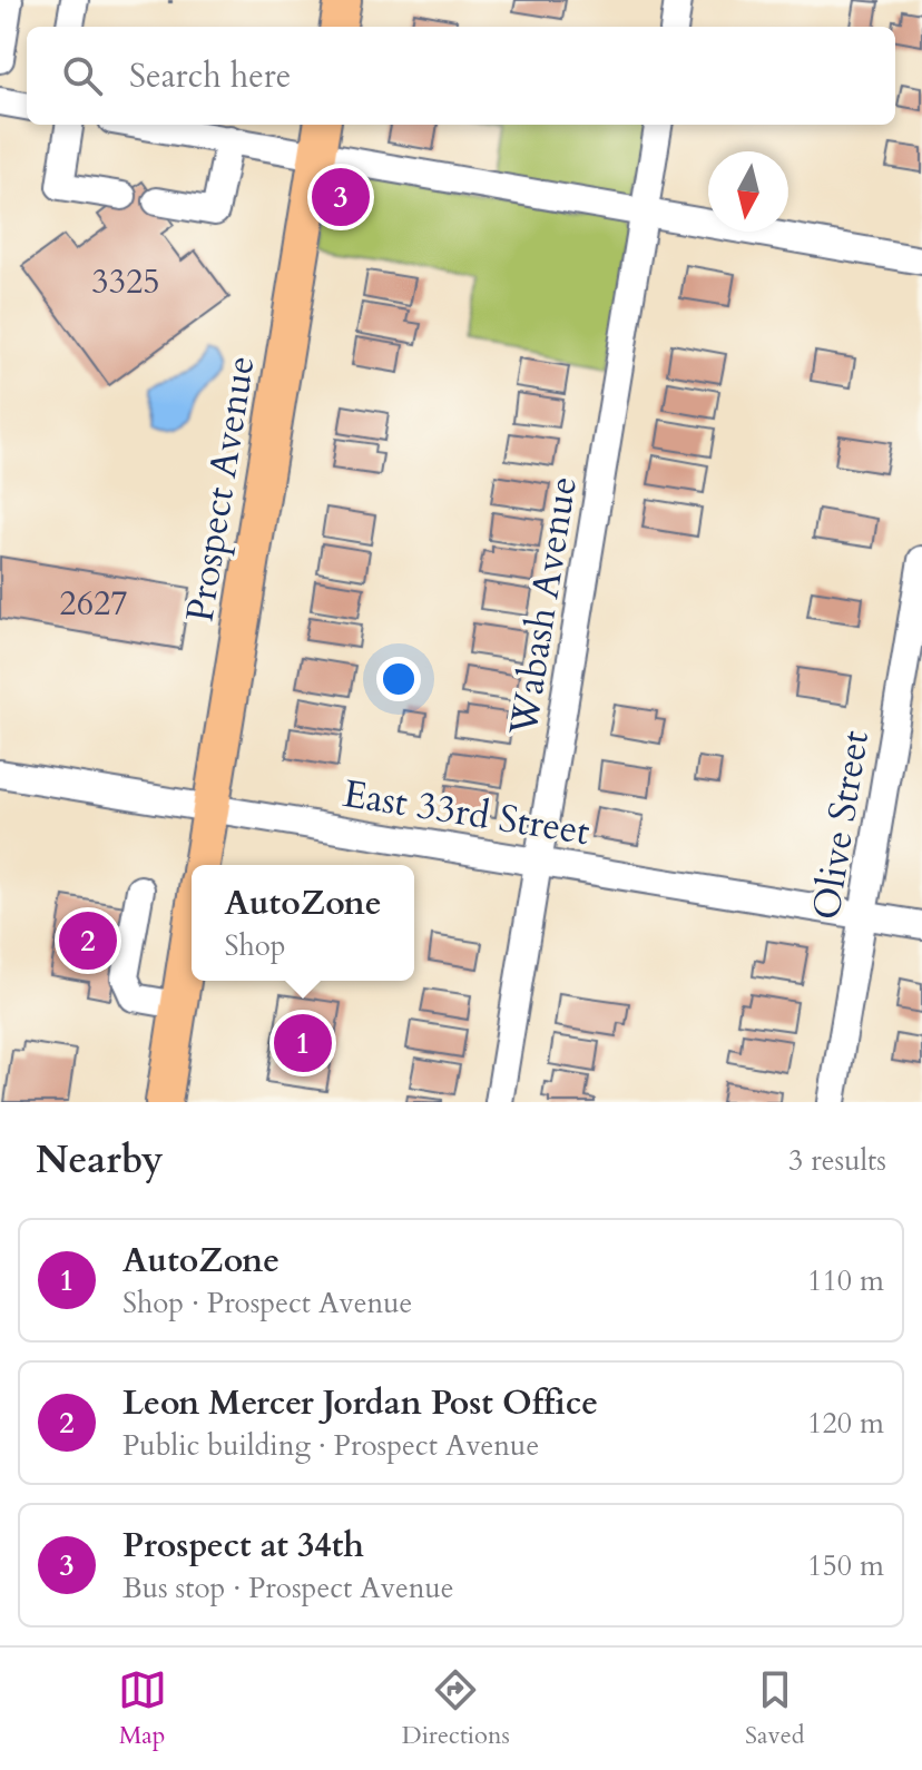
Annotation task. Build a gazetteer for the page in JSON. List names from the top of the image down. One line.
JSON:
{"streets":{"main road":["Prospect Avenue"],"street":["Wabash Avenue","East 33rd Street","Olive Street"]},"crossings":[["Prospect Avenue","East 33rd Street"],["Wabash Avenue","East 33rd Street"],["East 33rd Street","Olive Street"]],"house_numbers":["3325","2627"],"north":"bottom","page":{"search":"Search here","pins":["3","2","1"],"popup":["AutoZone","Shop"],"heading":["Nearby","3 results"],"list":[{"mark":"1","name":"AutoZone","note":"Shop · Prospect Avenue","value":"110 m"},{"mark":"2","name":"Leon Mercer Jordan Post Office","note":"Public building · Prospect Avenue","value":"120 m"},{"mark":"3","name":"Prospect at 34th","note":"Bus stop · Prospect Avenue","value":"150 m"}],"nav":["Map","Directions","Saved"]}}
